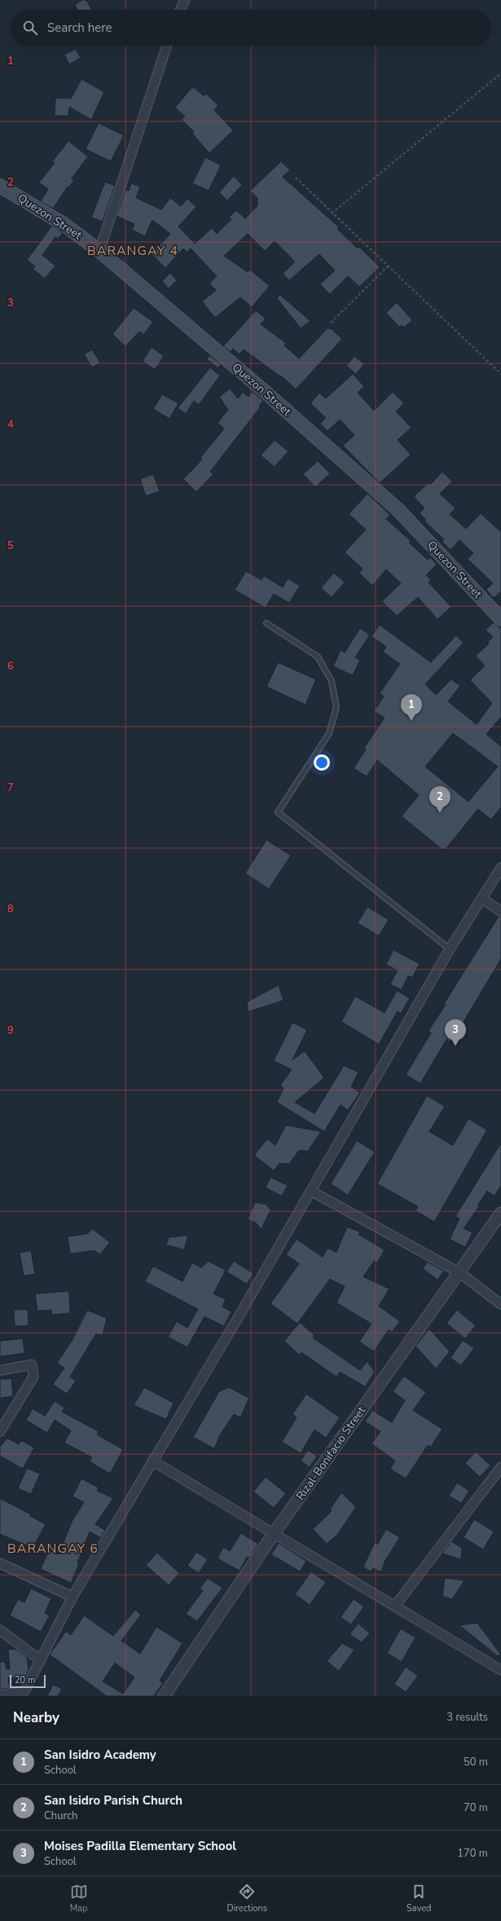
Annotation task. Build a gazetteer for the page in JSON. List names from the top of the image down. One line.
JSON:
{"streets":{"main road":["Quezon Street"],"street":["Rizal-Bonifacio Street"]},"districts":["BARANGAY 4","BARANGAY 6"],"scale_bar":"20 m","page":{"search":"Search here","pins":["1","2","3"],"scale":"20 m","heading":["Nearby","3 results"],"list":[{"mark":"1","name":"San Isidro Academy","note":"School","value":"50 m"},{"mark":"2","name":"San Isidro Parish Church","note":"Church","value":"70 m"},{"mark":"3","name":"Moises Padilla Elementary School","note":"School","value":"170 m"}],"nav":["Map","Directions","Saved"]},"grid":{"rows":["1","2","3","4","5","6","7","8","9"]}}
